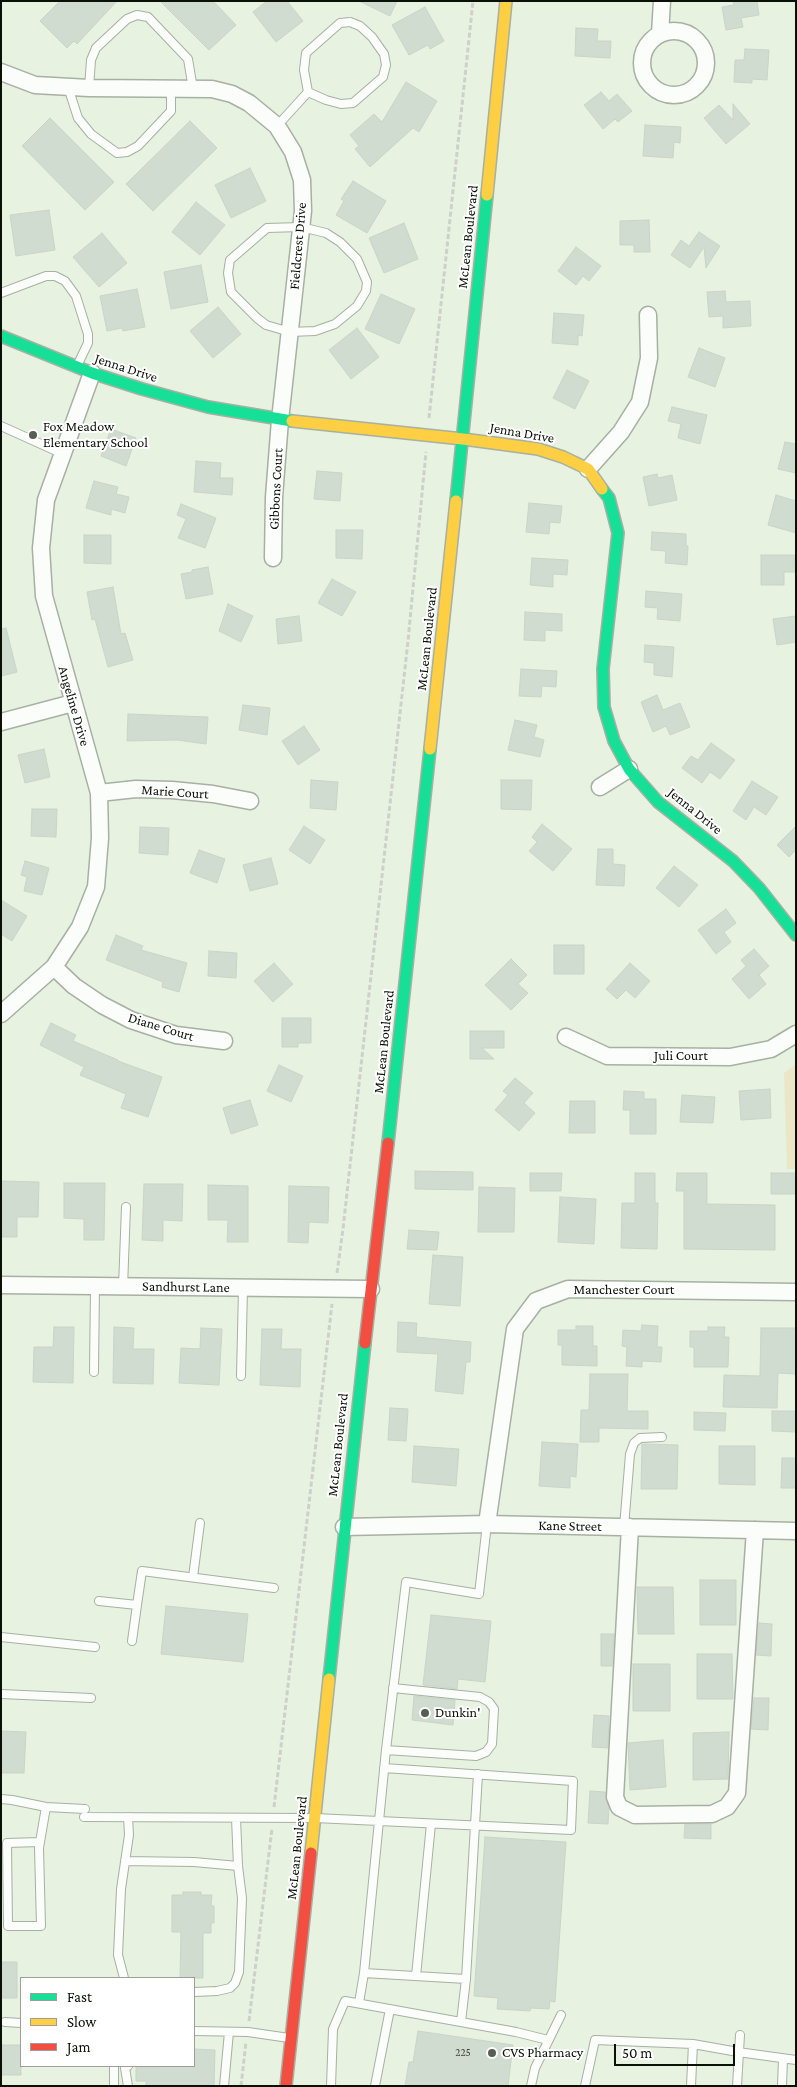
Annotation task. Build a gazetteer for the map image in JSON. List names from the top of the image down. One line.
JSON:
{"streets":{"main road":["McLean Boulevard","Jenna Drive"],"street":["Fieldcrest Drive","Gibbons Court","Angeline Drive","Marie Court","Diane Court","Juli Court","Sandhurst Lane","Manchester Court","Kane Street"]},"crossings":[["McLean Boulevard","Jenna Drive"],["McLean Boulevard","Sandhurst Lane"],["McLean Boulevard","Kane Street"],["Fieldcrest Drive","Jenna Drive"],["Fieldcrest Drive","Gibbons Court"],["Jenna Drive","Gibbons Court"],["Jenna Drive","Angeline Drive"],["Angeline Drive","Marie Court"],["Angeline Drive","Diane Court"],["Manchester Court","Kane Street"]],"places":["Fox Meadow Elementary School","Dunkin'","CVS Pharmacy"],"house_numbers":["225"],"legend":["Fast","Slow","Jam"],"scale_bar":"50 m"}
